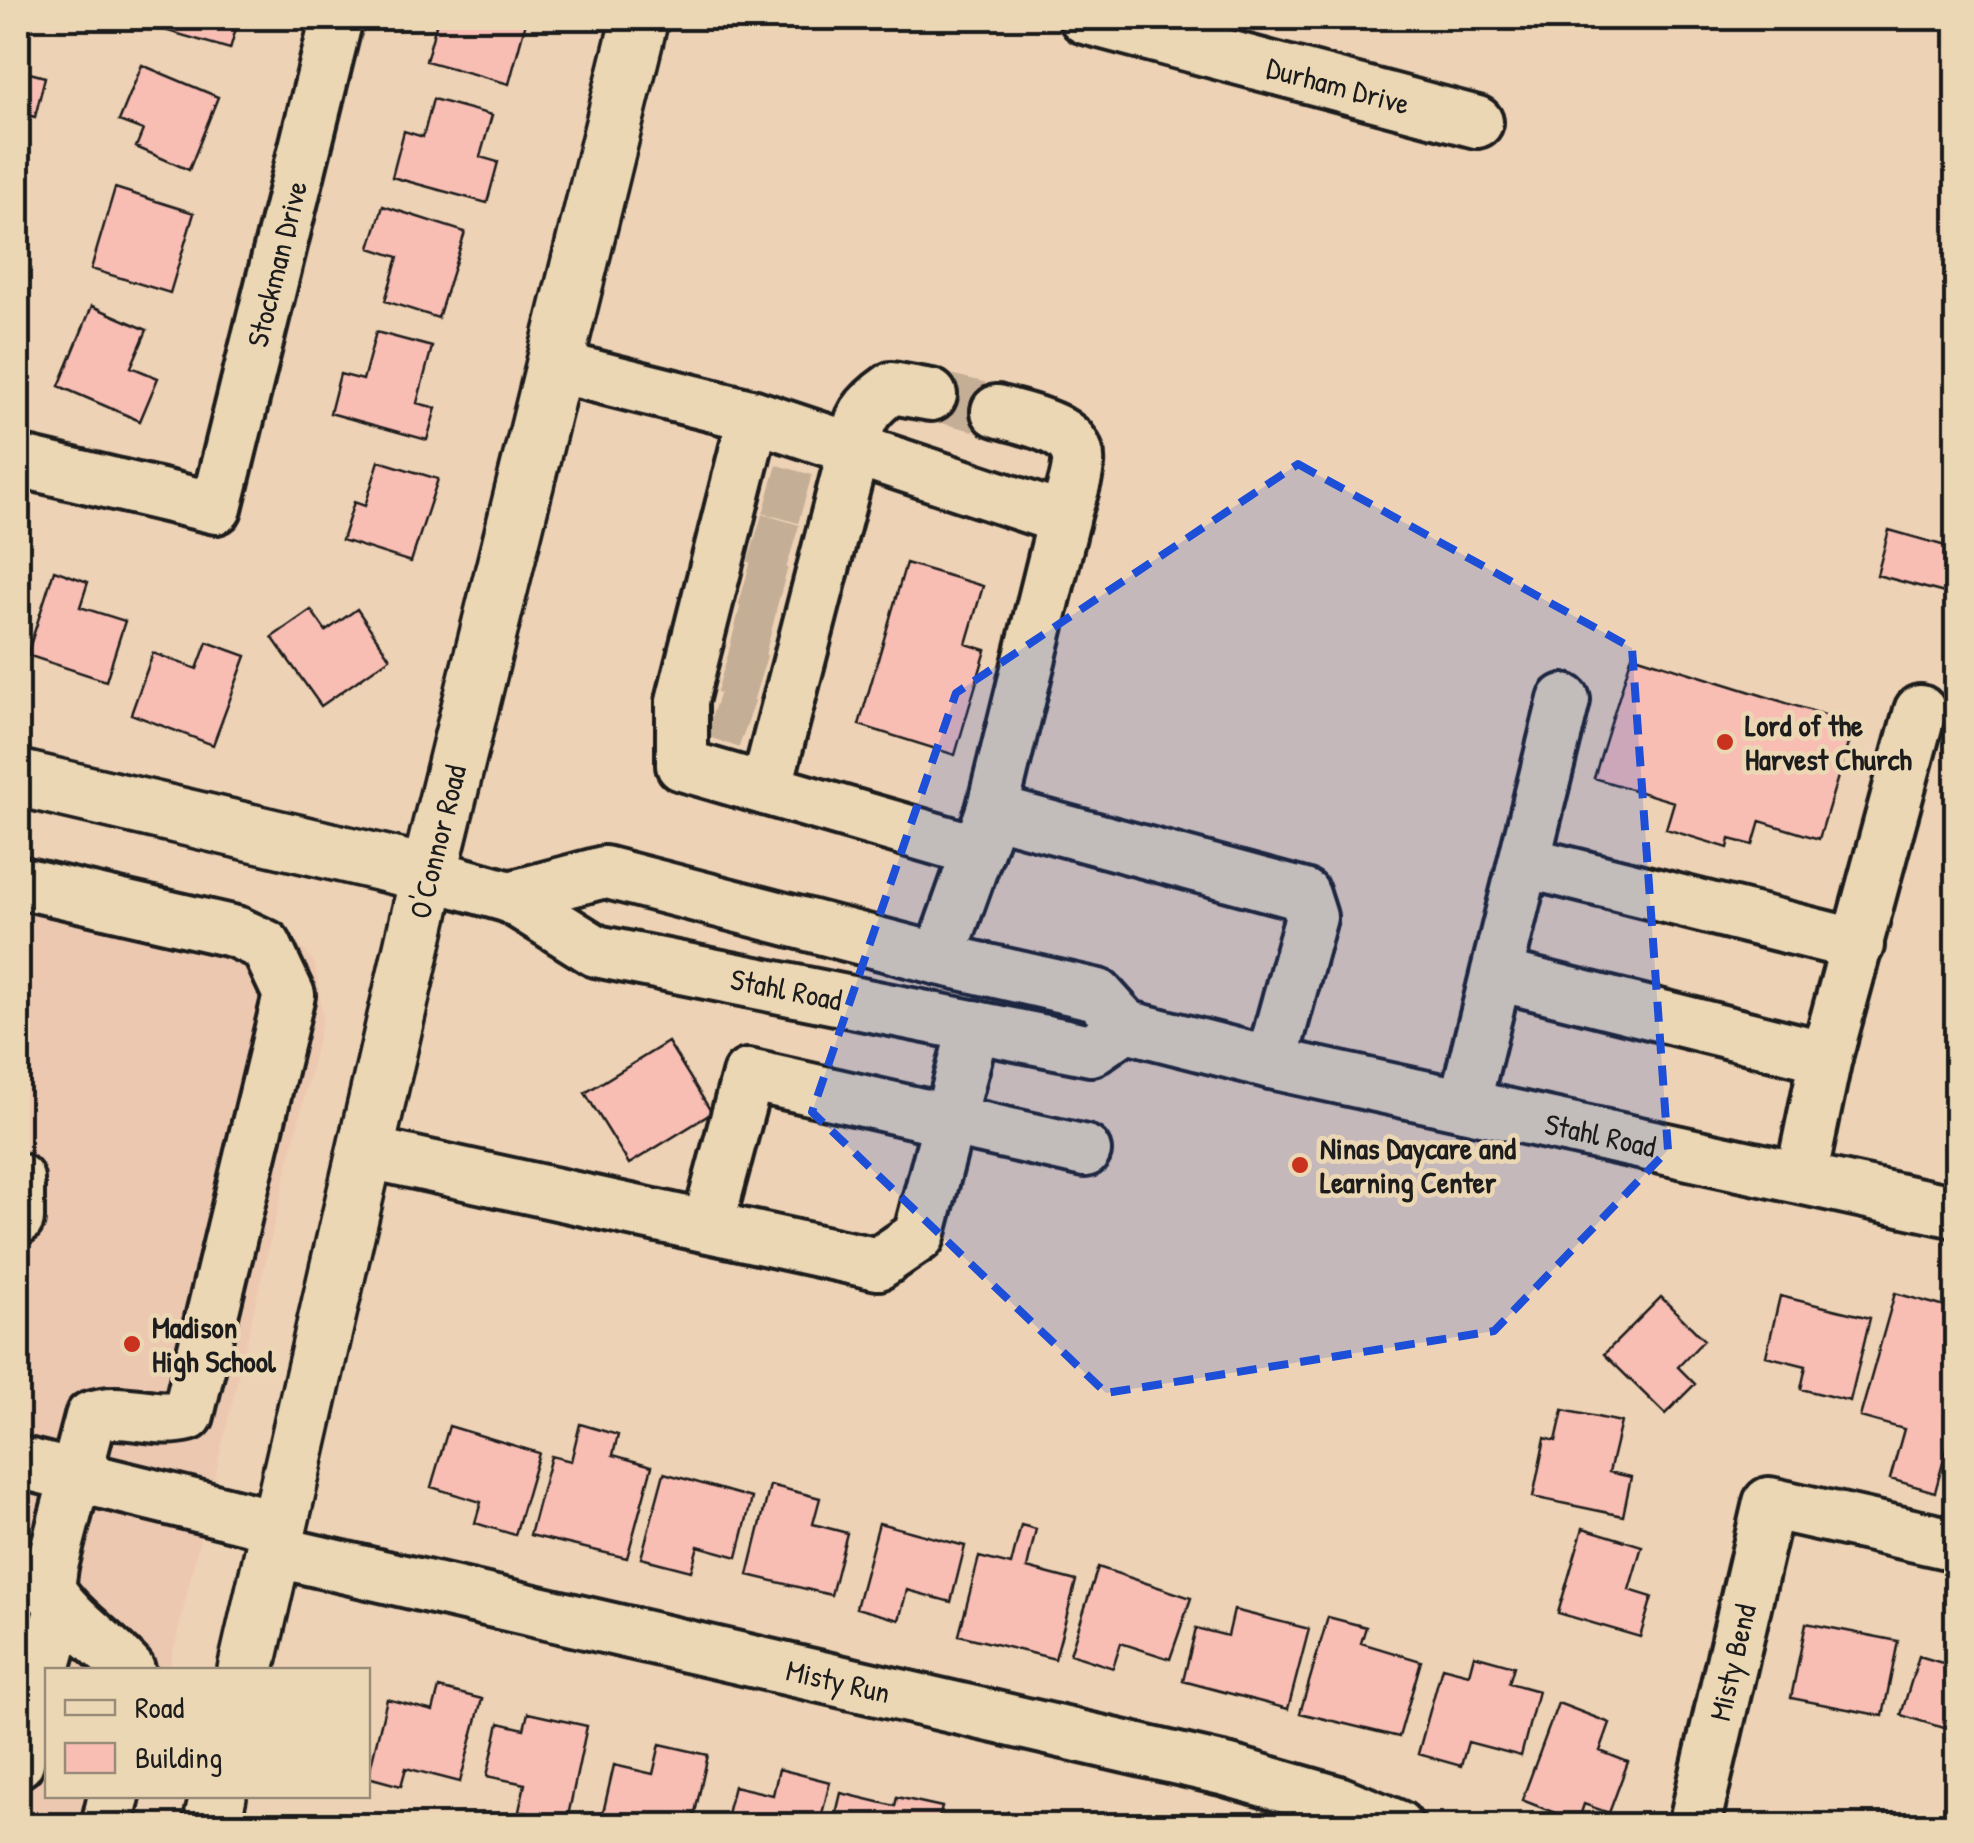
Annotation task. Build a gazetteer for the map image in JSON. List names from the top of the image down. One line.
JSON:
{"streets":{"main road":["O'Connor Road","Stahl Road"],"street":["Durham Drive","Stockman Drive","Misty Bend","Misty Run"]},"crossings":[["O'Connor Road","Stahl Road"],["O'Connor Road","Misty Run"]],"places":["Lord of the Harvest Church","Ninas Daycare and Learning Center","Madison High School"],"legend":["Road","Building"]}
